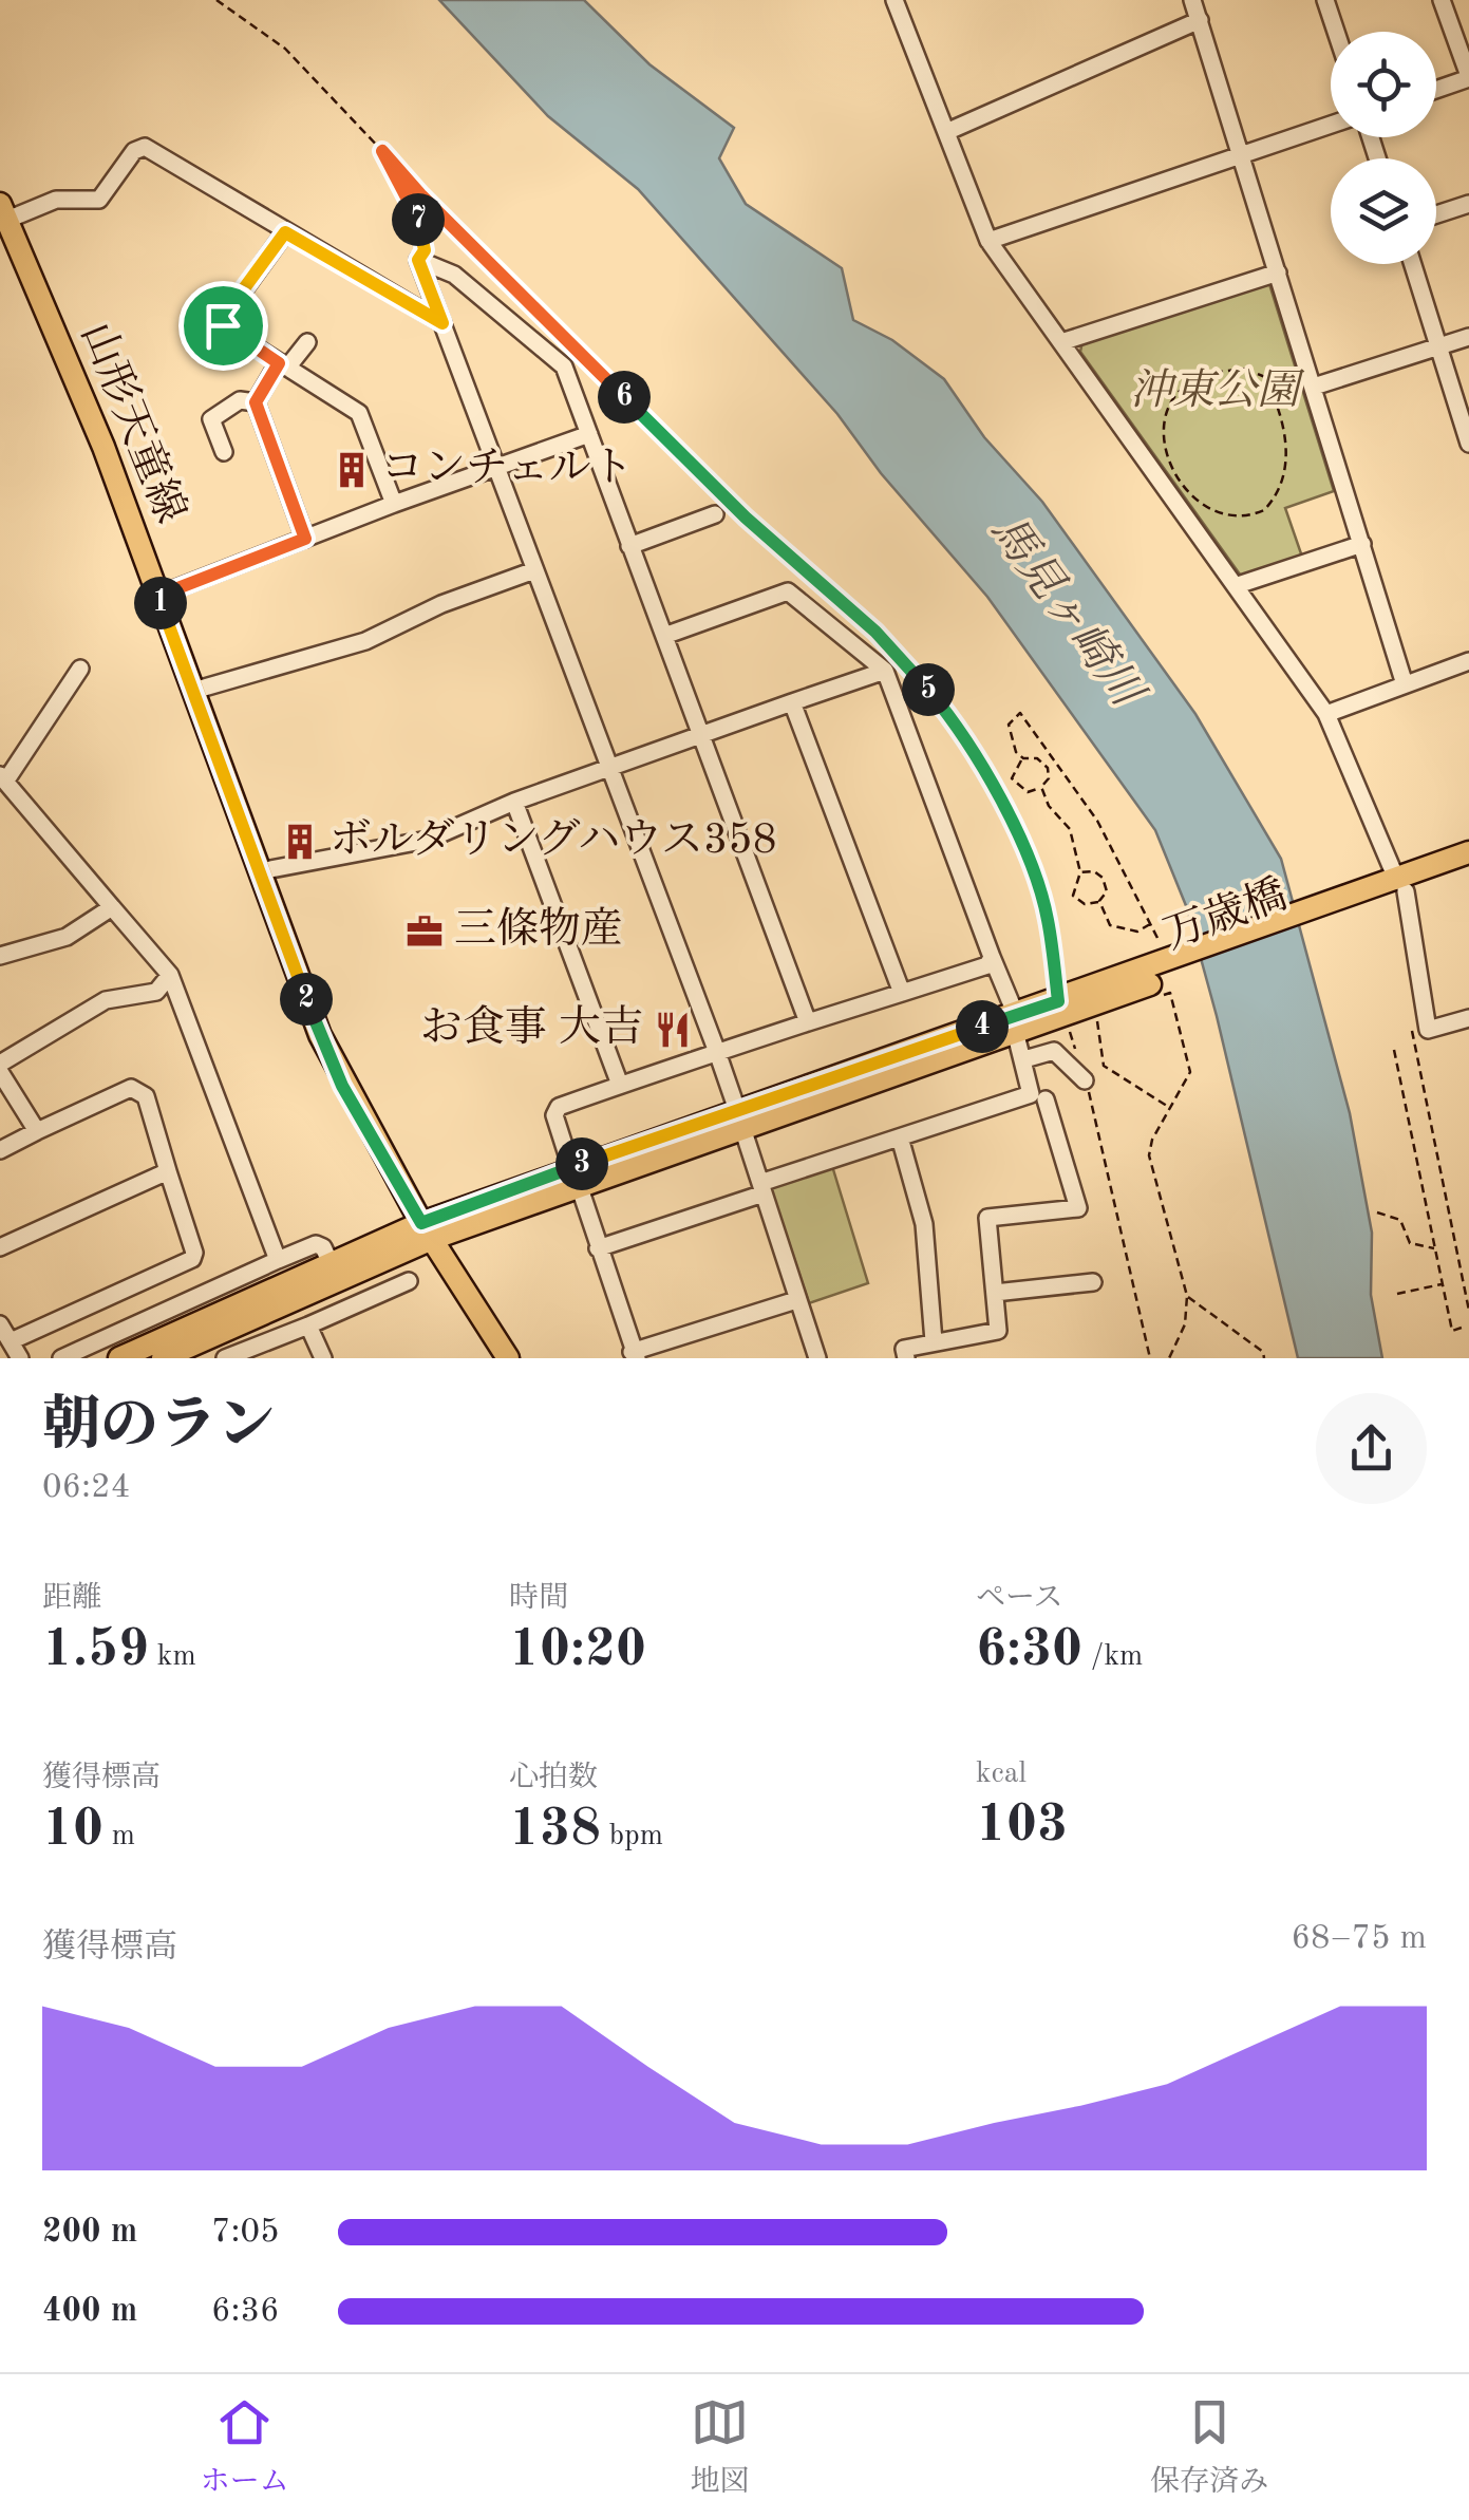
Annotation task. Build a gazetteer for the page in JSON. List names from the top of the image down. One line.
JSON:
{"streets":{"main road":["山形天童線","万歳橋"]},"crossings":[["山形天童線","万歳橋"]],"water":["馬見ヶ崎川"],"parks":["沖東公園"],"places":{"building":["コンチェルト","ボルダリングハウス358"],"office":["三條物産"],"restaurant":["お食事 大吉"]},"page":{"pins":["7","6","1","5","2","4","3"],"heading":["朝のラン","06:24"],"stats":[["距離","1.59 km"],["時間","10:20"],["ペース","6:30 /km"],["獲得標高","10 m"],["心拍数","138 bpm"],["kcal","103"]],"chart":["獲得標高","68–75 m"],"list":[{"name":"200 m","note":"7:05"},{"name":"400 m","note":"6:36"}],"tabs":["ホーム","地図","保存済み"]}}
